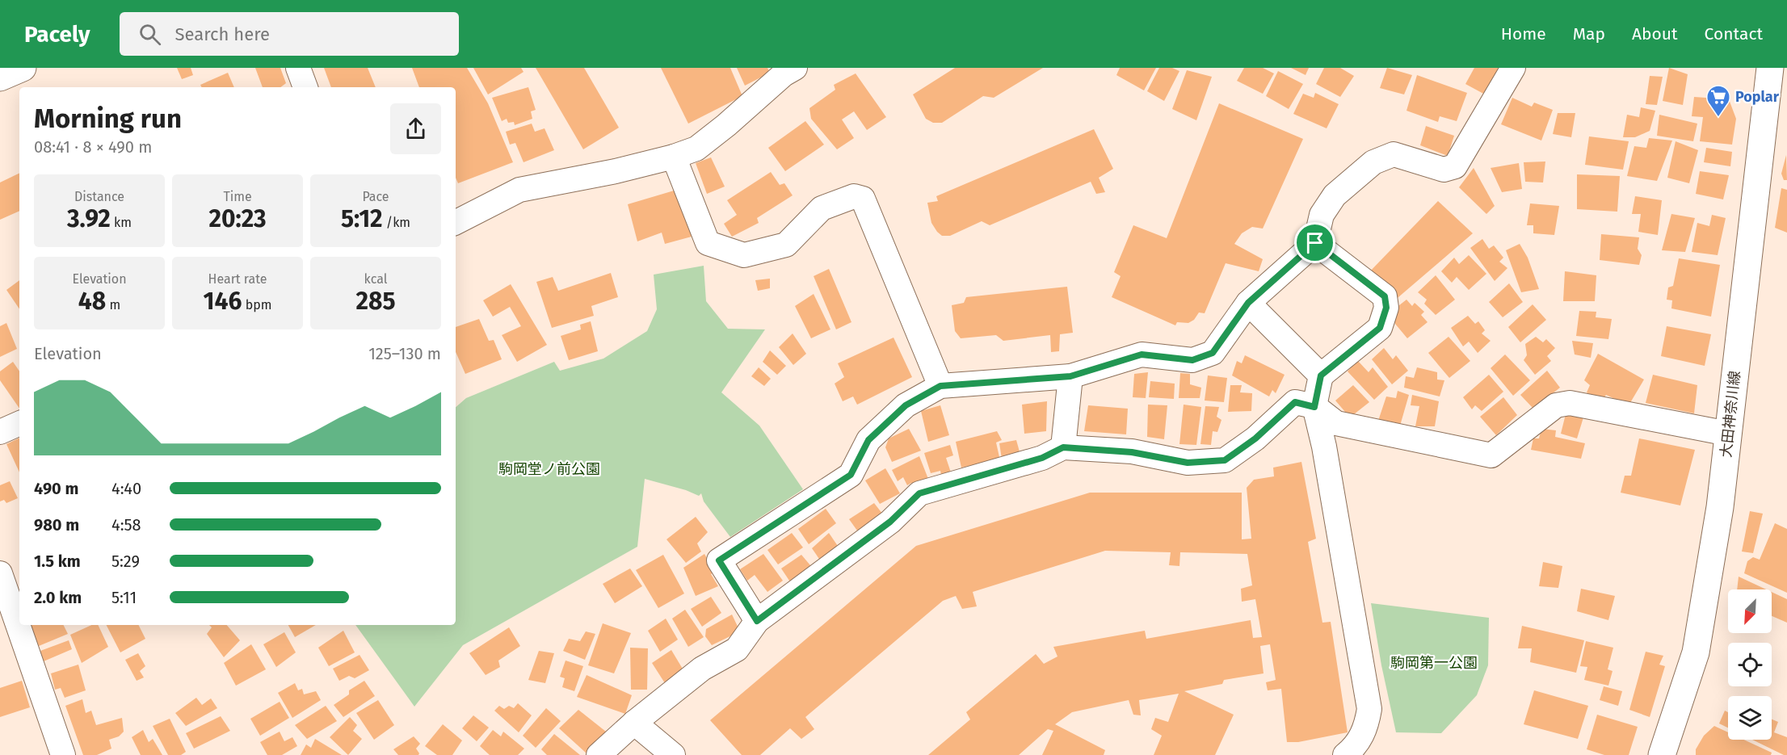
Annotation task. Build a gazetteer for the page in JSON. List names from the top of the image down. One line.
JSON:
{"streets":{"main road":["大田神奈川線"]},"parks":["駒岡堂ノ前公園","駒岡第一公園"],"places":{"supermarket":["Poplar"]},"north":"bottom left","page":{"header":"Pacely","search":"Search here","nav":["Home","Map","About","Contact"],"heading":["Morning run","08:41 · 8 × 490 m"],"stats":[["Distance","3.92 km"],["Time","20:23"],["Pace","5:12 /km"],["Elevation","48 m"],["Heart rate","146 bpm"],["kcal","285"]],"chart":["Elevation","125–130 m"],"list":[{"name":"490 m","note":"4:40"},{"name":"980 m","note":"4:58"},{"name":"1.5 km","note":"5:29"},{"name":"2.0 km","note":"5:11"}]}}
